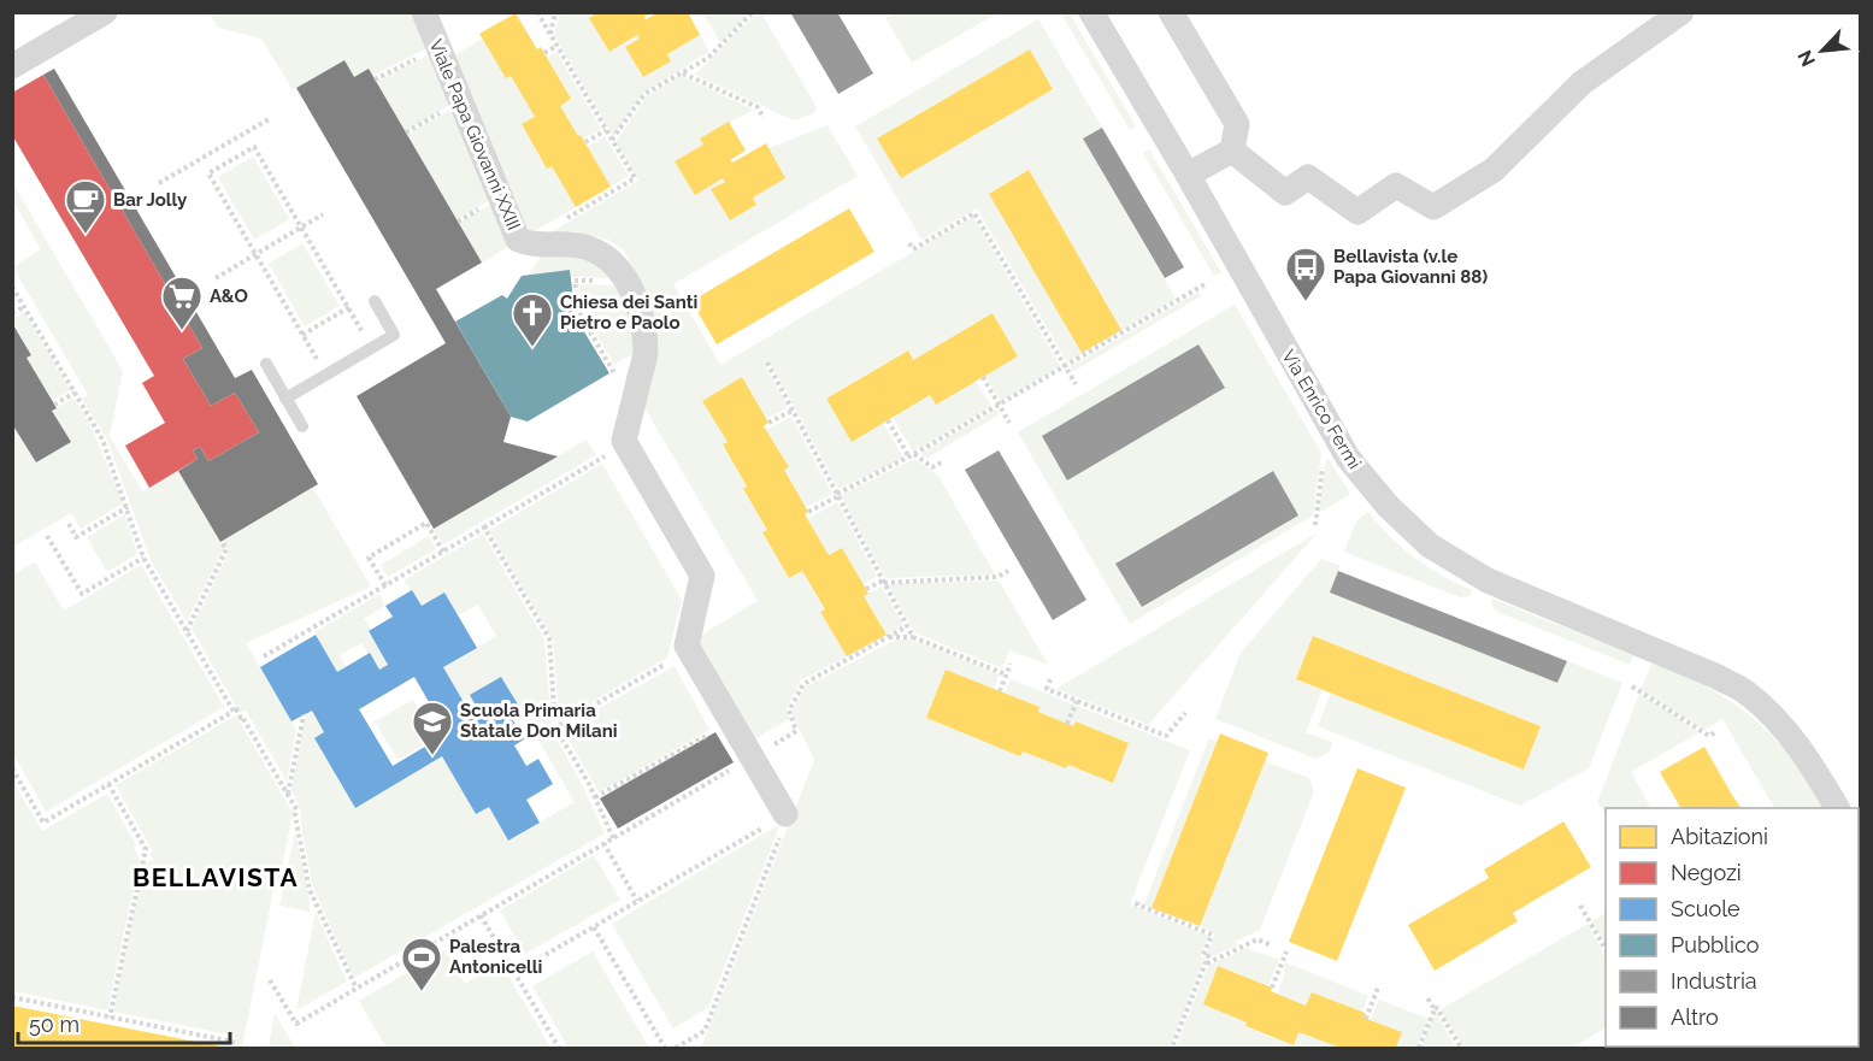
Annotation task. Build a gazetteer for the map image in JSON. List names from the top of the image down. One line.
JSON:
{"streets":{"street":["Viale Papa Giovanni XXIII","Via Enrico Fermi"]},"districts":["BELLAVISTA"],"places":{"cafe":["Bar Jolly"],"bus stop":["Bellavista (v.le Papa Giovanni 88)"],"supermarket":["A&O"],"church":["Chiesa dei Santi Pietro e Paolo"],"school or university":["Scuola Primaria Statale Don Milani"],"sports":["Palestra Antonicelli"]},"legend":["Abitazioni","Negozi","Scuole","Pubblico","Industria","Altro"],"scale_bar":"50 m","north":"bottom left"}
